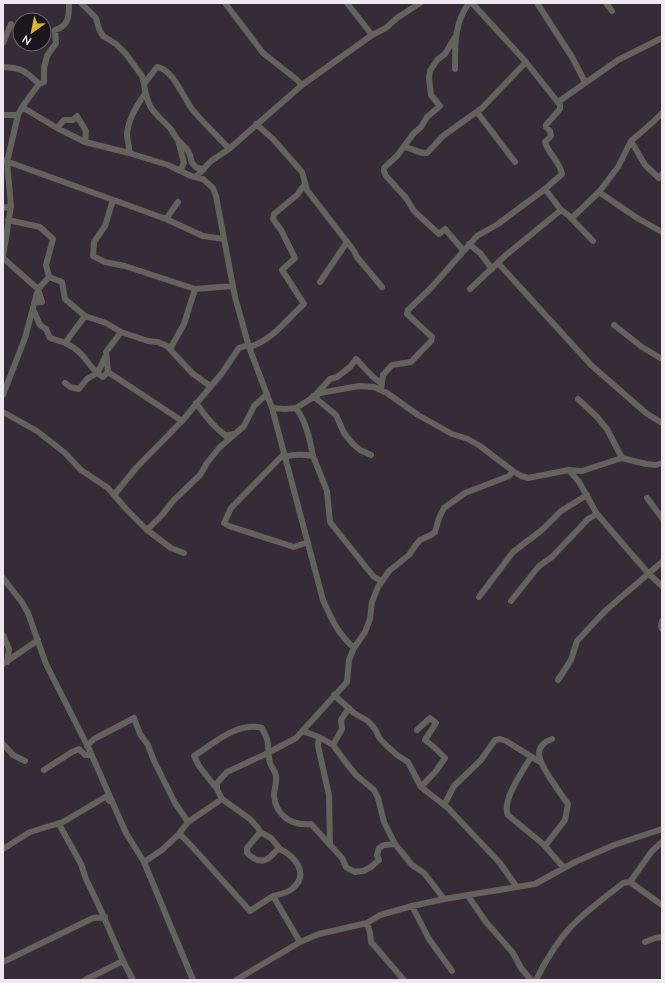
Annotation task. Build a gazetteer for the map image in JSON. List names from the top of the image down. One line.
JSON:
{"north":"bottom left"}
